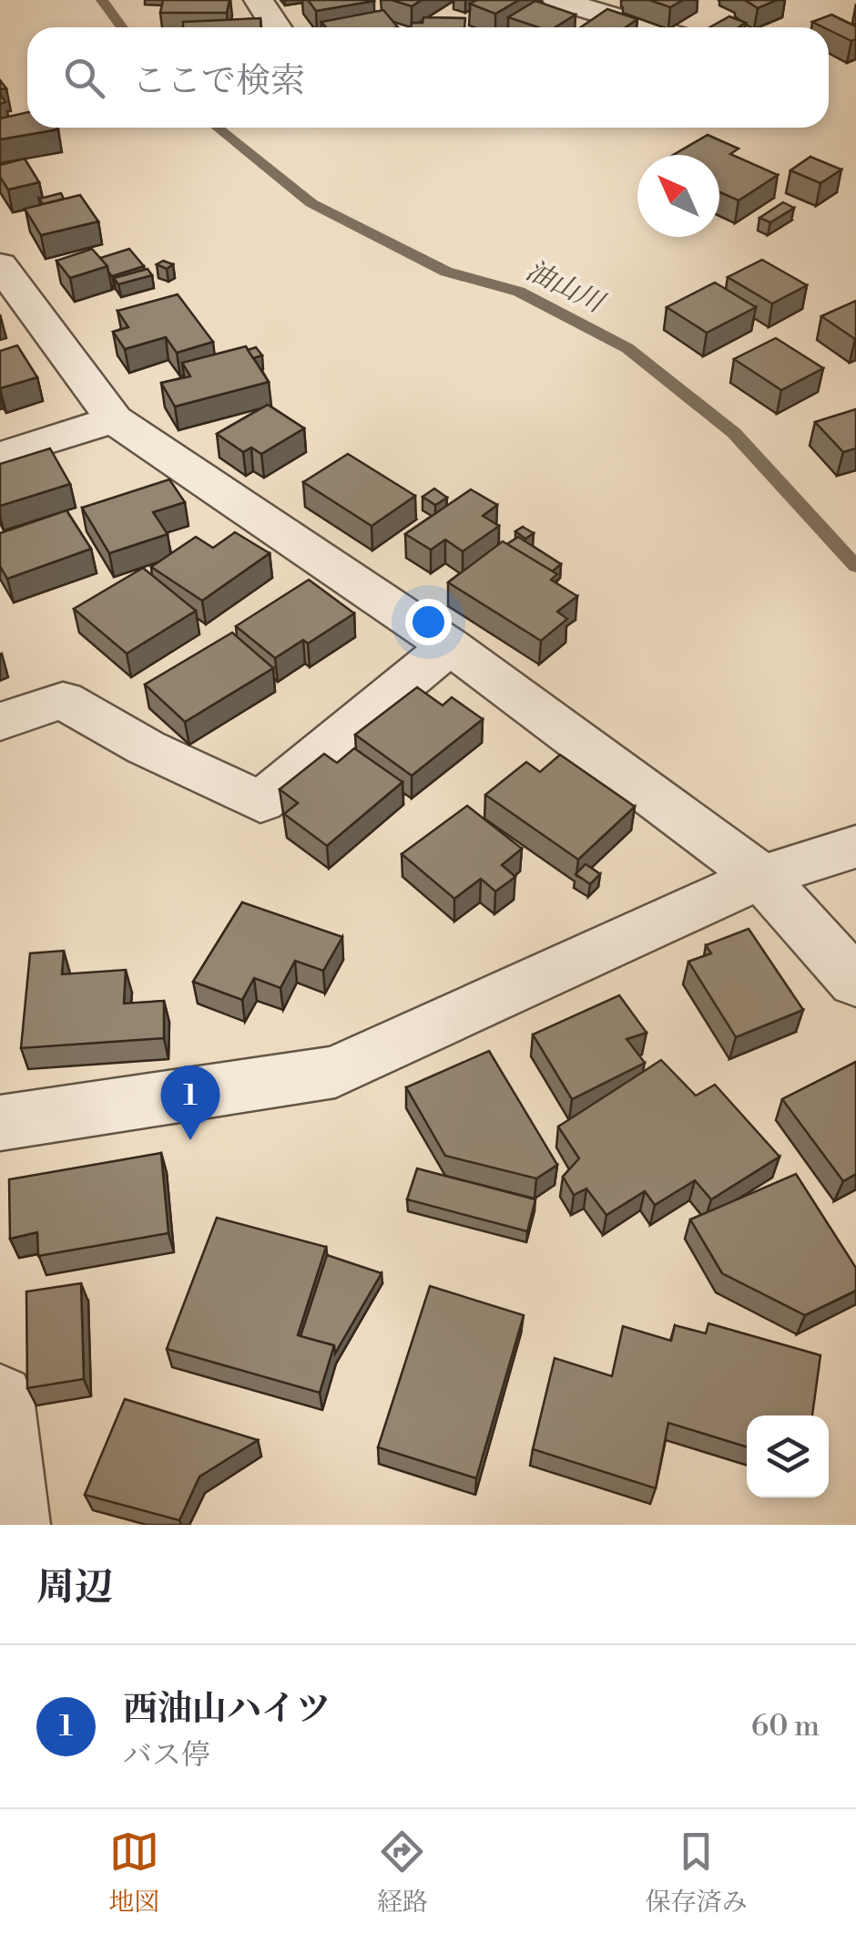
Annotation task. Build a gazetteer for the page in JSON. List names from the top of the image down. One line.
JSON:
{"water":["油山川"],"north":"top left","page":{"search":"ここで検索","pins":"1","heading":"周辺","list":[{"mark":"1","name":"西油山ハイツ","note":"バス停","value":"60 m"}],"nav":["地図","経路","保存済み"]}}
